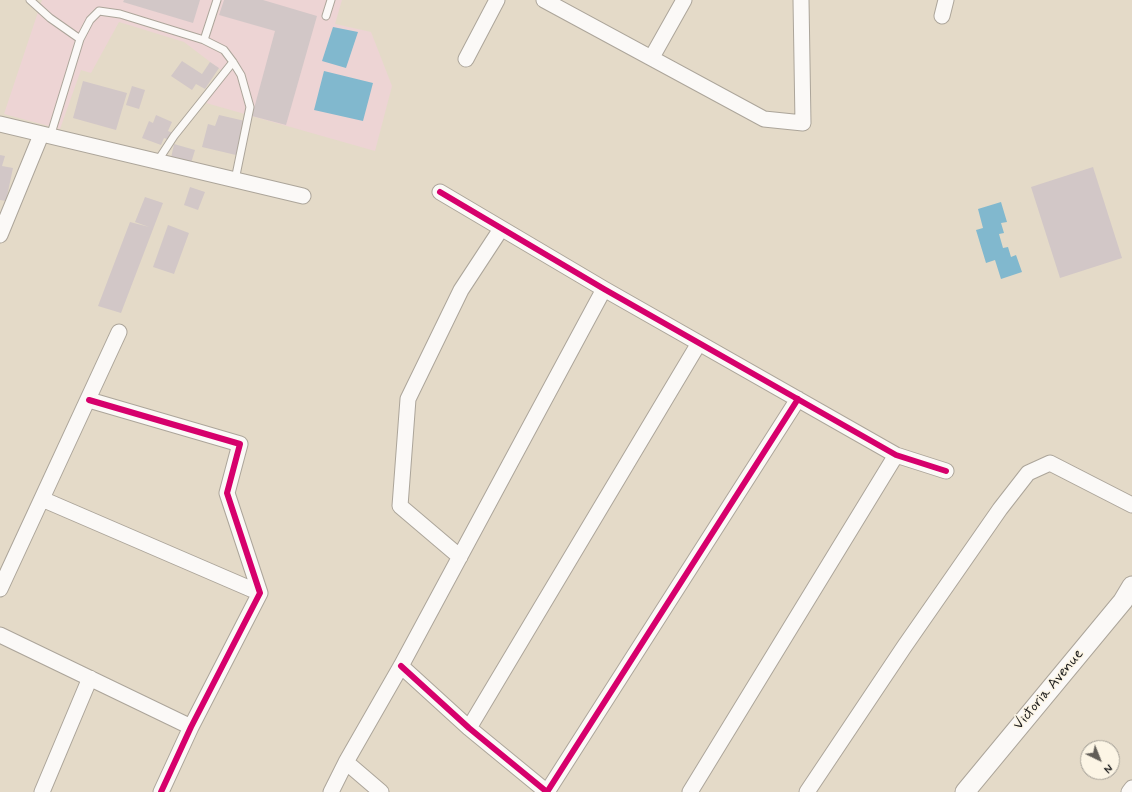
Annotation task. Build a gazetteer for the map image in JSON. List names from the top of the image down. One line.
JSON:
{"streets":{"street":["Victoria Avenue"]},"north":"bottom right"}
